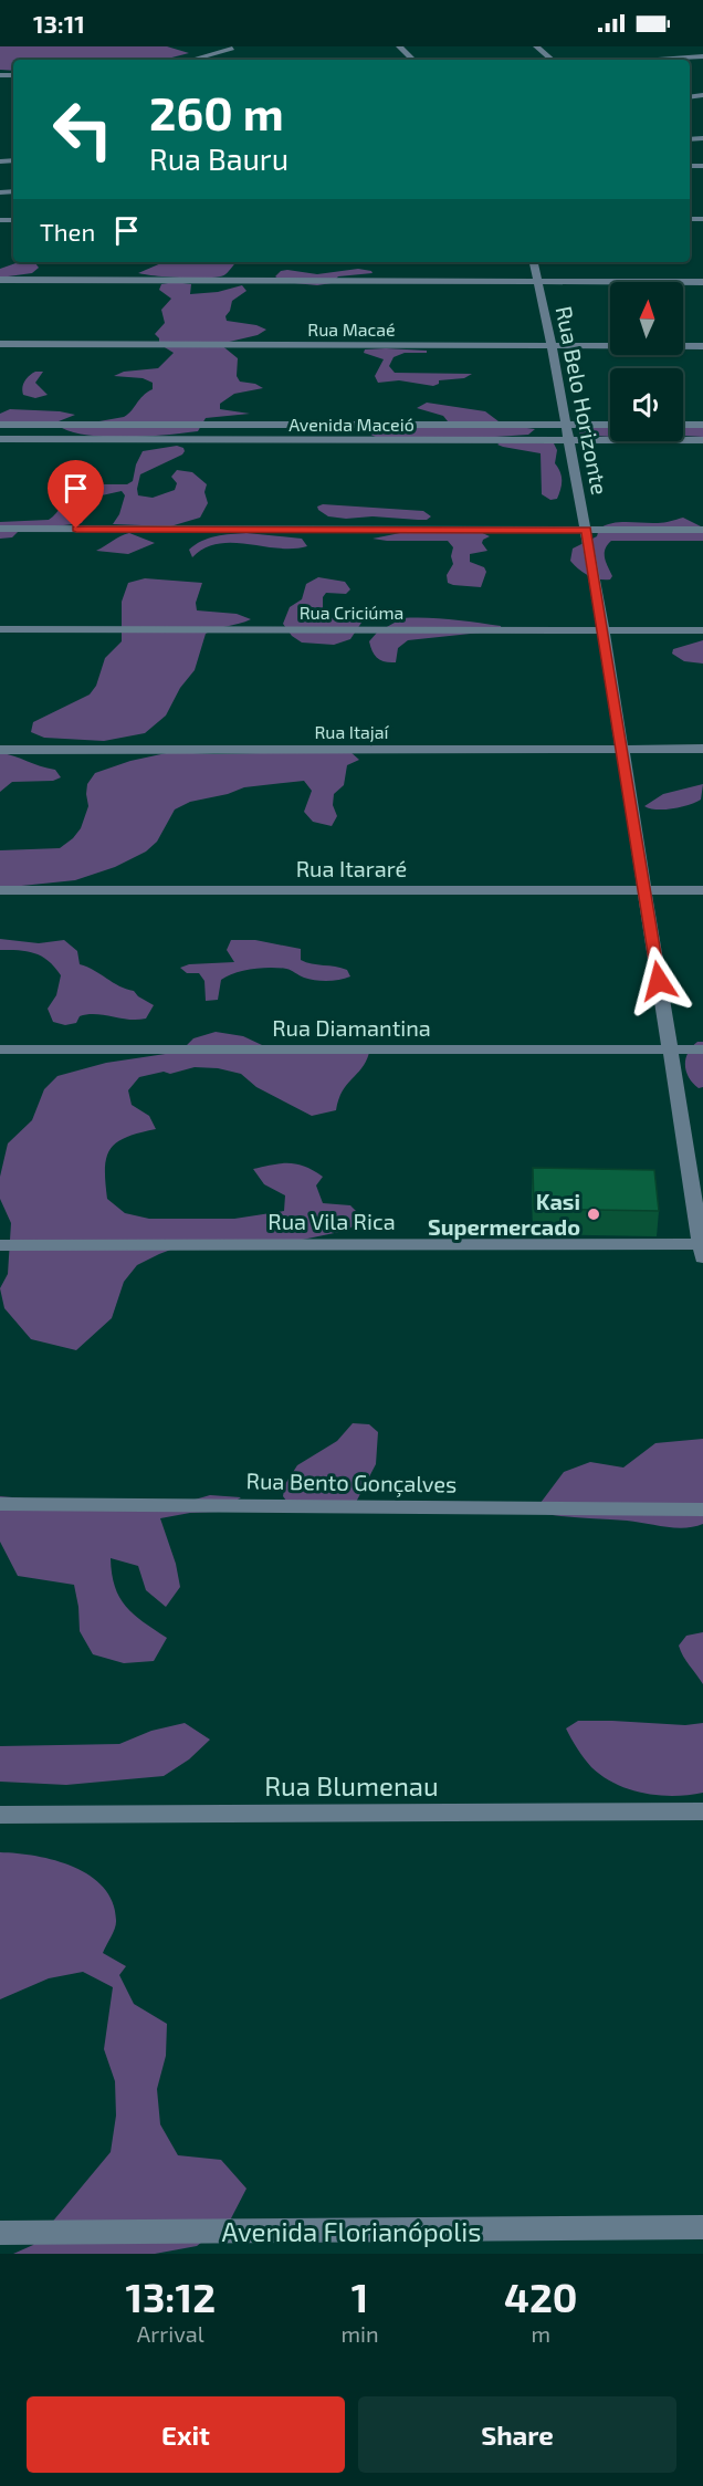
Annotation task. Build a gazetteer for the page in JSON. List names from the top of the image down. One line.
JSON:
{"streets":{"street":["Rua Macaé","Rua Belo Horizonte","Avenida Maceió","Rua Criciúma","Rua Itajaí","Rua Itararé","Rua Diamantina","Rua Vila Rica","Rua Bento Gonçalves","Rua Blumenau","Avenida Florianópolis"]},"crossings":[["Rua Macaé","Rua Belo Horizonte"],["Rua Belo Horizonte","Avenida Maceió"],["Rua Belo Horizonte","Rua Criciúma"],["Rua Belo Horizonte","Rua Itajaí"],["Rua Belo Horizonte","Rua Itararé"],["Rua Belo Horizonte","Rua Diamantina"],["Rua Belo Horizonte","Rua Vila Rica"]],"places":["Kasi Supermercado"],"north":"top","page":{"status":"13:11","turn":["260 m","Rua Bauru"],"then":"Then","eta":["13:12","Arrival","1","min","420","m"],"buttons":["Exit","Share"]}}
